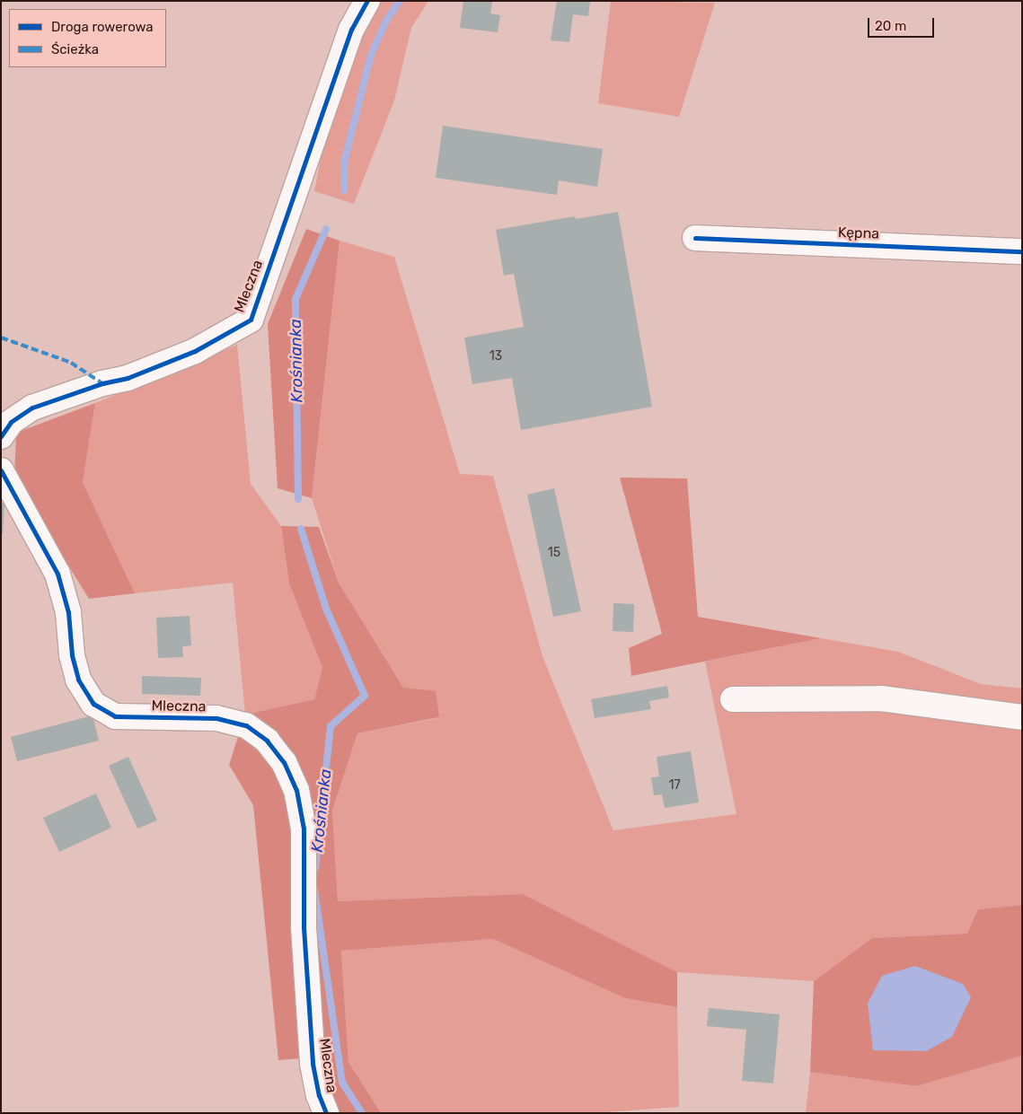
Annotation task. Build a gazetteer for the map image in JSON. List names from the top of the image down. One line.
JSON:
{"streets":{"street":["Kępna","Mleczna"]},"water":["Krośnianka"],"house_numbers":["13","15","17"],"legend":["Droga rowerowa","Ścieżka"],"scale_bar":"20 m"}
